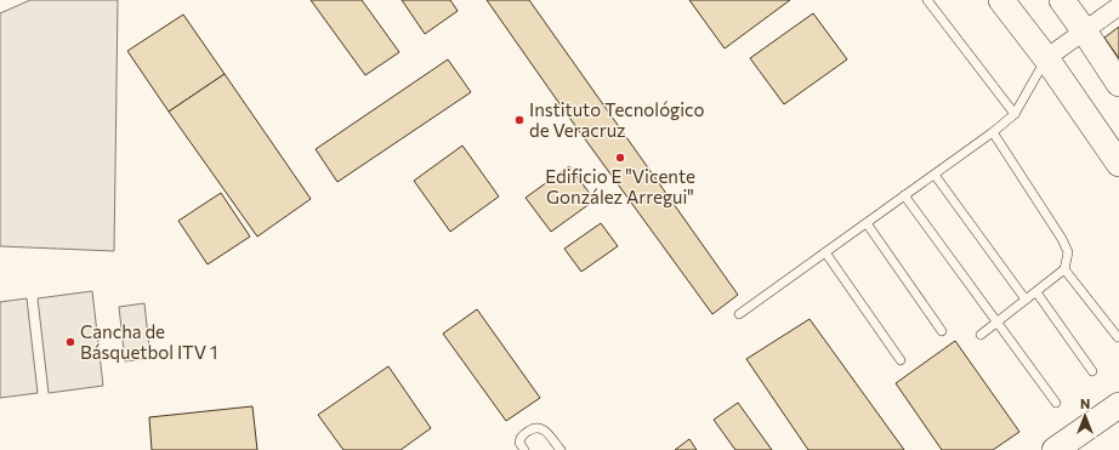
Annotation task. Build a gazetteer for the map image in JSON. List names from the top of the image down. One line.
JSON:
{"places":["Instituto Tecnológico de Veracruz","Edificio E \"Vicente González Arregui\"","Cancha de Básquetbol ITV 1"],"north":"top"}
